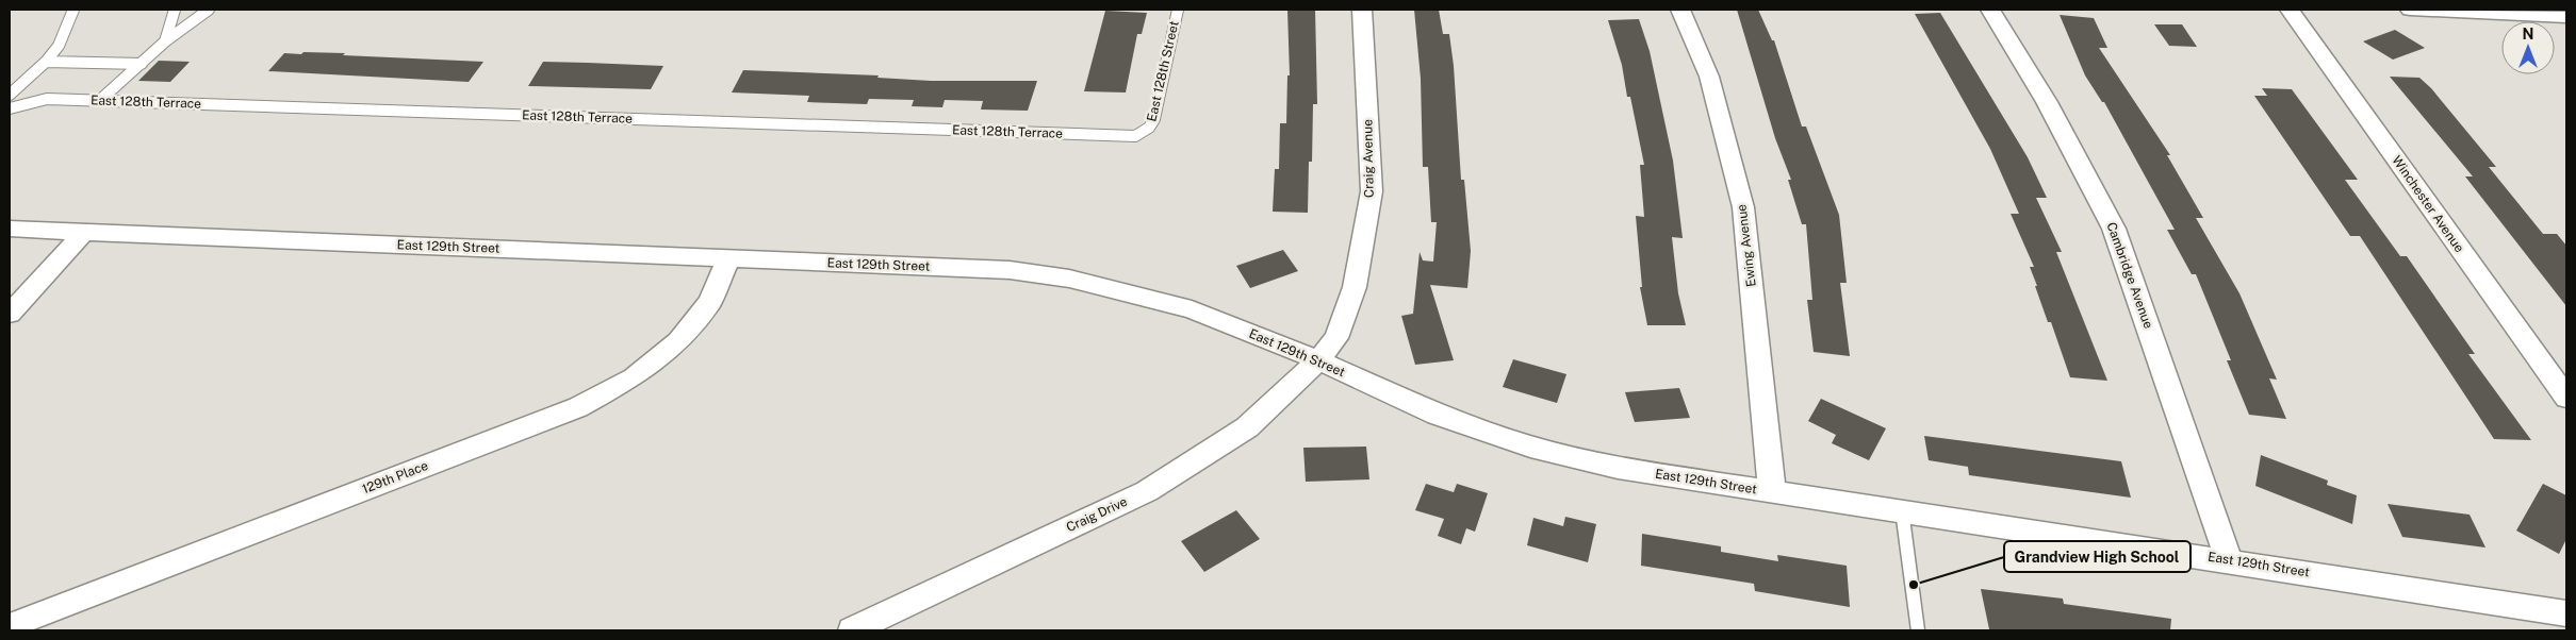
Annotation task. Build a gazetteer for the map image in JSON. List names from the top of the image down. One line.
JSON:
{"streets":{"street":["Craig Avenue","Winchester Avenue","Ewing Avenue","East 129th Street","Cambridge Avenue","129th Place","Craig Drive"],"lane":["East 128th Street","East 128th Terrace"]},"crossings":[["East 128th Street","East 128th Terrace"],["Craig Avenue","East 129th Street"],["Craig Avenue","Craig Drive"],["Ewing Avenue","East 129th Street"],["East 129th Street","Cambridge Avenue"],["East 129th Street","129th Place"],["East 129th Street","Craig Drive"]],"places":["Grandview High School"],"north":"top"}
